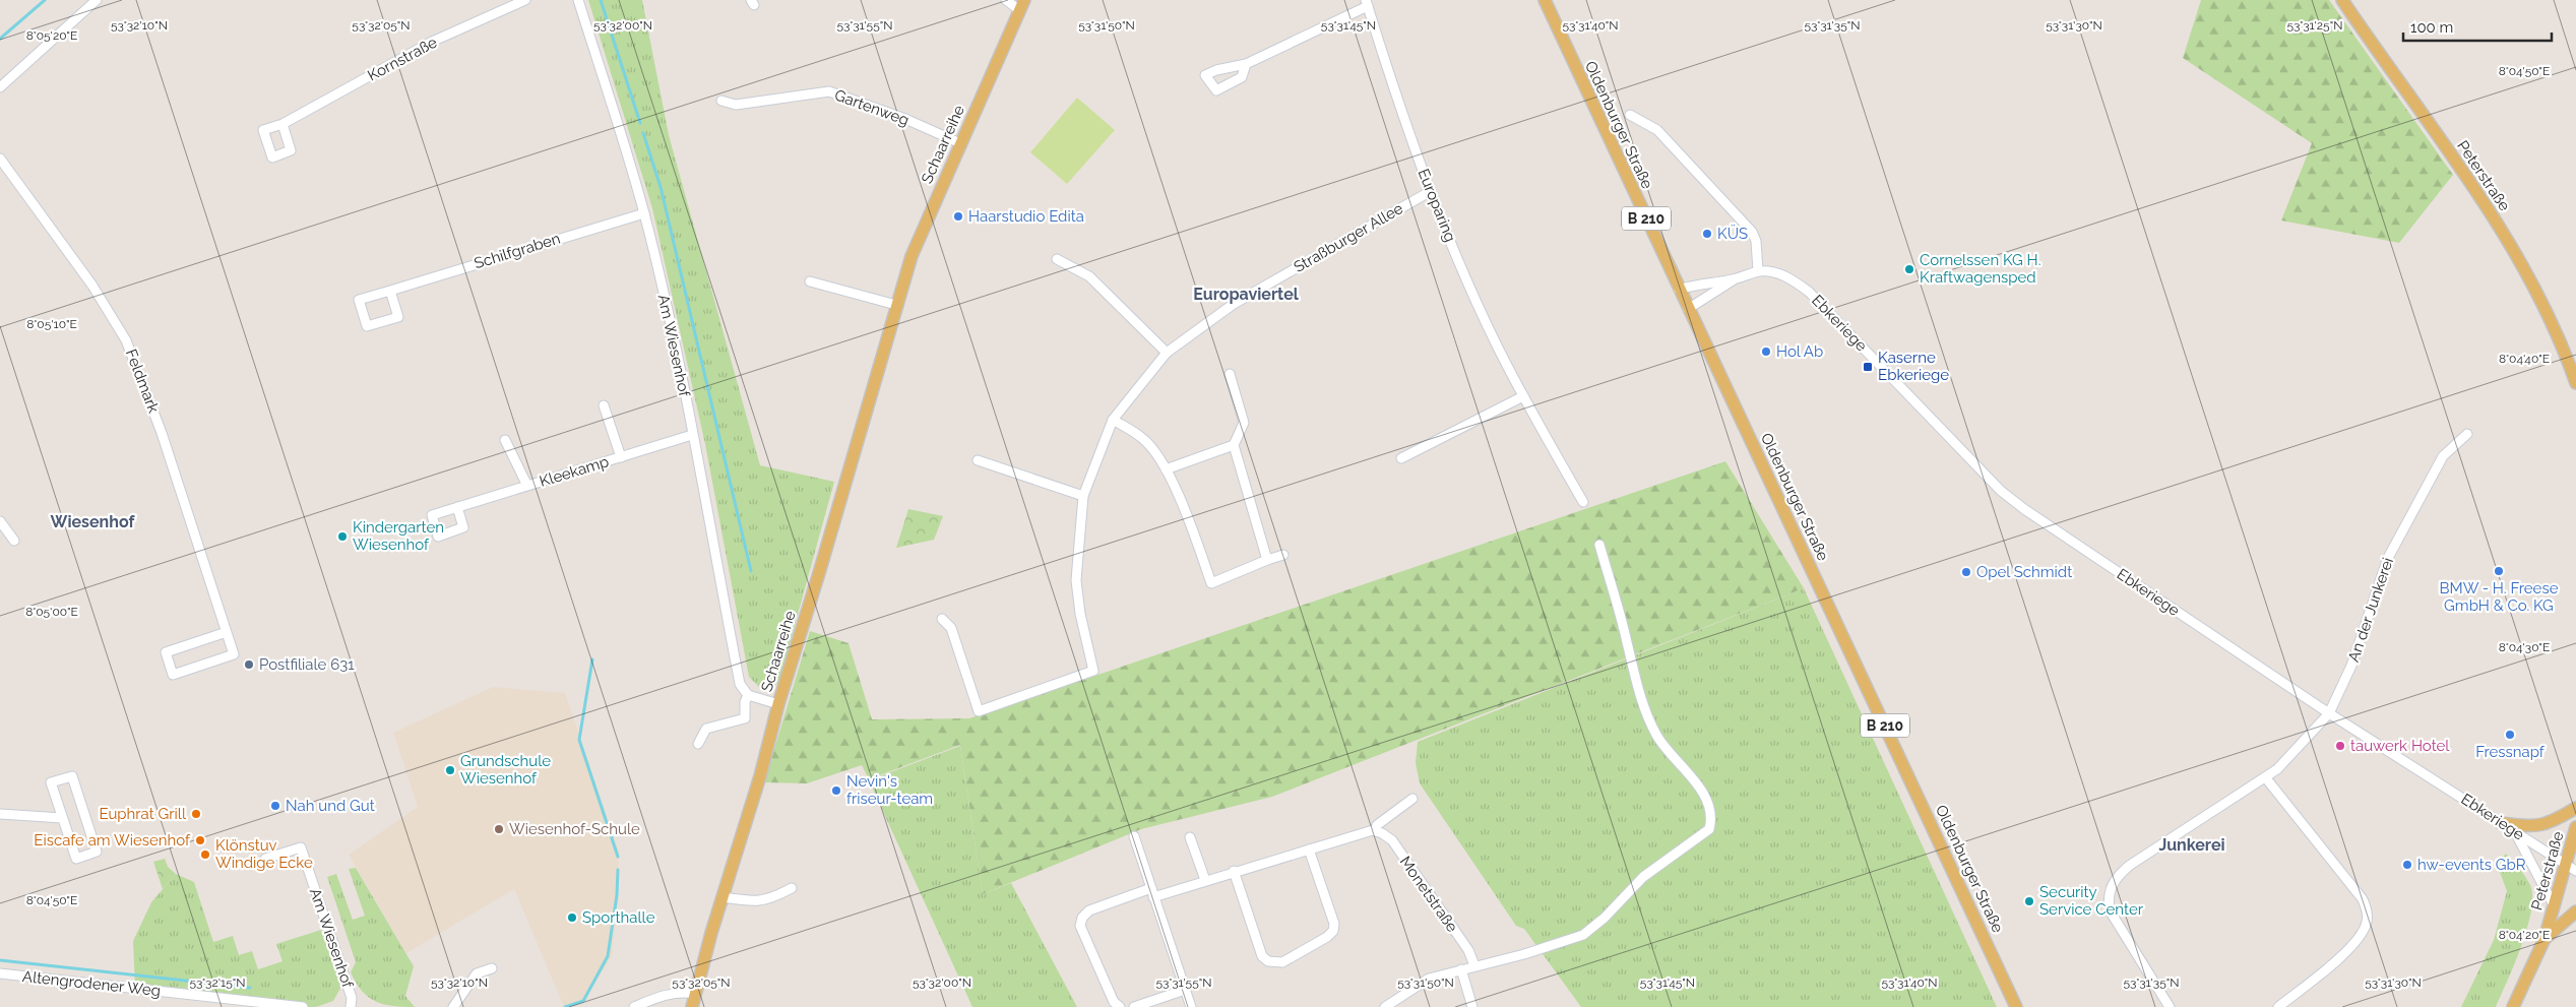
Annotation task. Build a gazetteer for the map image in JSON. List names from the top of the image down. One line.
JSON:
{"streets":{"main road":["Oldenburger Straße","Schaarreihe","Peterstraße","B 210"],"street":["Kornstraße","Gartenweg","Europaring","Straßburger Allee","Schilfgraben","Ebkeriege","Am Wiesenhof","Feldmark","Kleekamp","An der Junkerei","Monetstraße","Altengrodener Weg"]},"crossings":[["Gartenweg","Schaarreihe"],["Oldenburger Straße","Ebkeriege"],["Peterstraße","Ebkeriege"],["Europaring","Straßburger Allee"],["Schilfgraben","Am Wiesenhof"],["Ebkeriege","An der Junkerei"],["Am Wiesenhof","Kleekamp"]],"districts":["Europaviertel","Wiesenhof","Junkerei"],"places":{"other":["Haarstudio Edita","KÜS","Cornelssen KG H. Kraftwagensped","Hol Ab","Kindergarten Wiesenhof","BMW - H. Freese GmbH & Co. KG","Opel Schmidt","Postfiliale 631","Fressnapf","tauwerk Hotel","Grundschule Wiesenhof","Nevin's friseur-team","Nah und Gut","Euphrat Grill","Wiesenhof-Schule","Eiscafe am Wiesenhof","Klönstuv Windige Ecke","hw-events GbR","Security Service Center","Sporthalle"],"transit":["Kaserne Ebkeriege"]},"scale_bar":"100 m","coordinates":["53°32'10\"N","53°32'05\"N","53°32'00\"N","53°31'55\"N","53°31'50\"N","53°31'45\"N","53°31'40\"N","53°31'35\"N","53°31'30\"N","53°31'25\"N","8°05'20\"E","8°04'50\"E","8°05'10\"E","8°04'40\"E","8°05'00\"E","8°04'30\"E","8°04'20\"E","53°32'15\"N"]}
